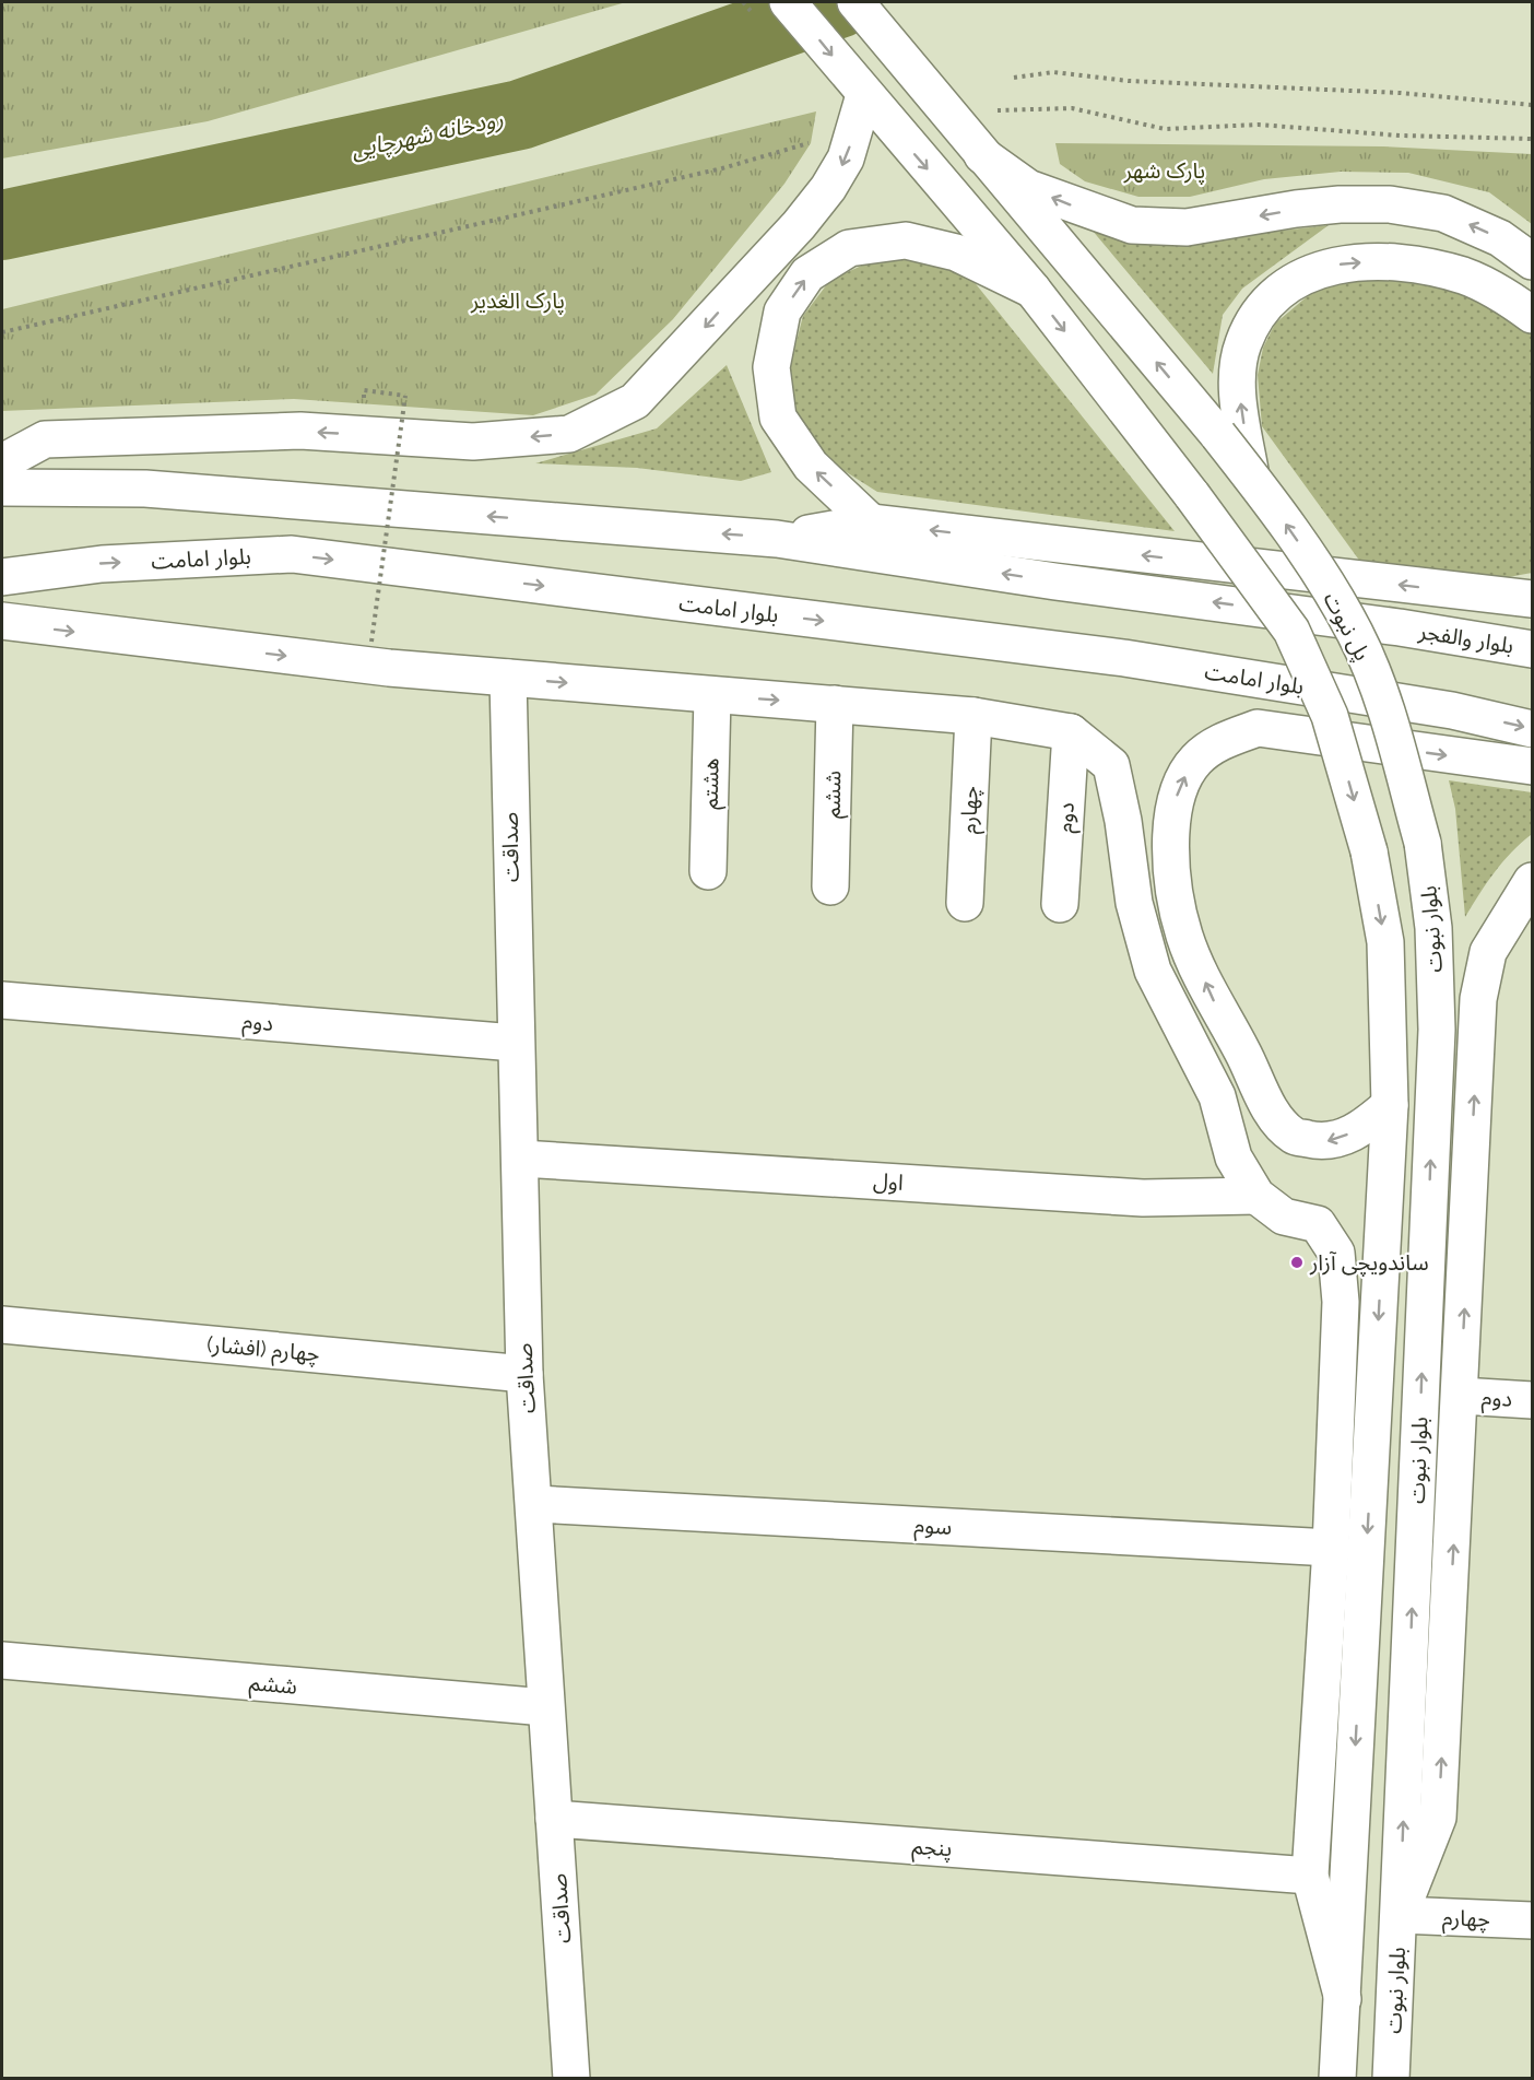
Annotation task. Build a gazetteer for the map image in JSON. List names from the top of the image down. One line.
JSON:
{"streets":{"main road":["بلوار امامت","پل نبوت","بلوار والفجر","هشتم","ششم","چهارم","دوم","صداقت","بلوار نبوت","اول","چهارم (افشار)","سوم","پنجم"]},"crossings":[["پل نبوت","بلوار نبوت"],["ششم","صداقت"],["چهارم","بلوار نبوت"],["دوم","صداقت"],["صداقت","اول"],["صداقت","چهارم (افشار)"],["صداقت","سوم"],["صداقت","پنجم"]],"water":["رودخانه شهرچایی"],"parks":["پارک شهر","پارک الغدیر"],"places":["ساندویچی آزار"]}
